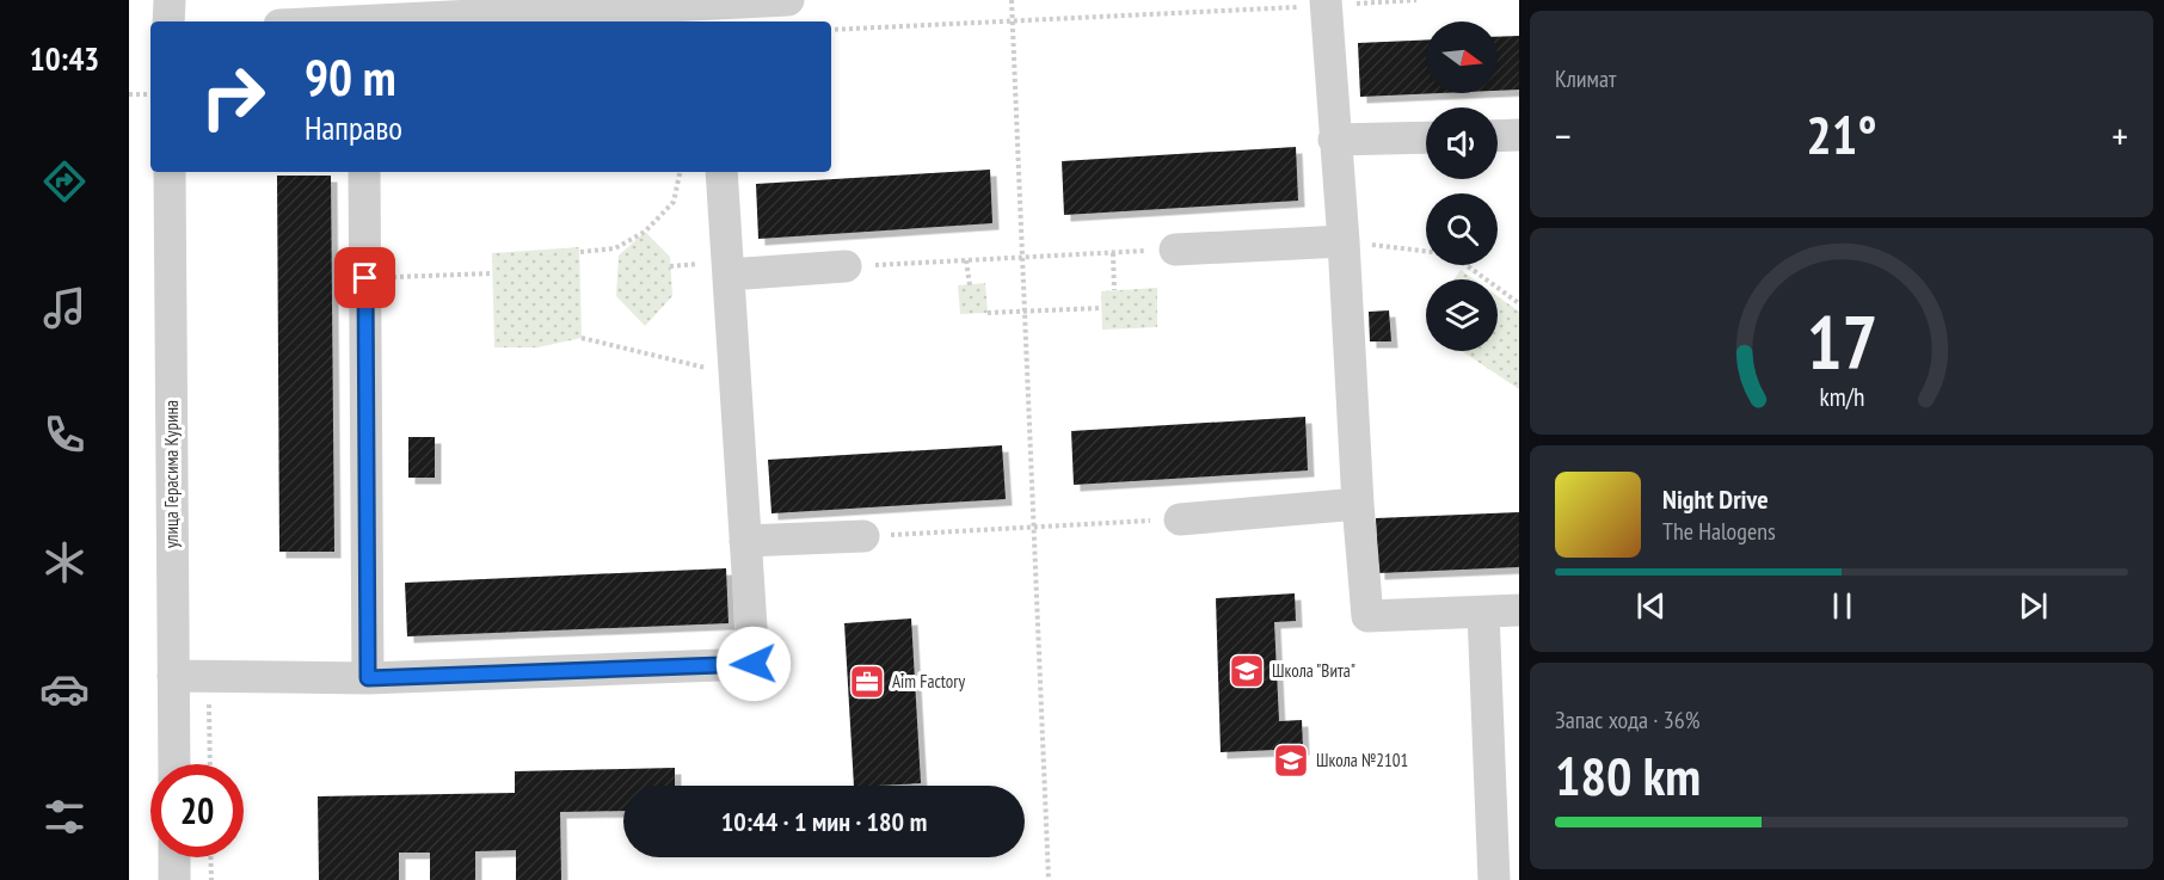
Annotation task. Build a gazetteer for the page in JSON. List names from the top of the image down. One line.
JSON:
{"streets":{"street":["улица Герасима Курина"]},"places":{"school or university":["Школа \"Вита\"","Школа №2101"],"office":["Aim Factory"]},"north":"right","page":{"tabs":"10:43","tile":["Климат",["Запас хода · 36%","180 km"]],"turn":["90 m","Направо"],"heat":["−","21°","+"],"song":["Night Drive","The Halogens"],"limit":"20","trip":"10:44 · 1 мин · 180 m","gauge":["17","km/h"]}}
